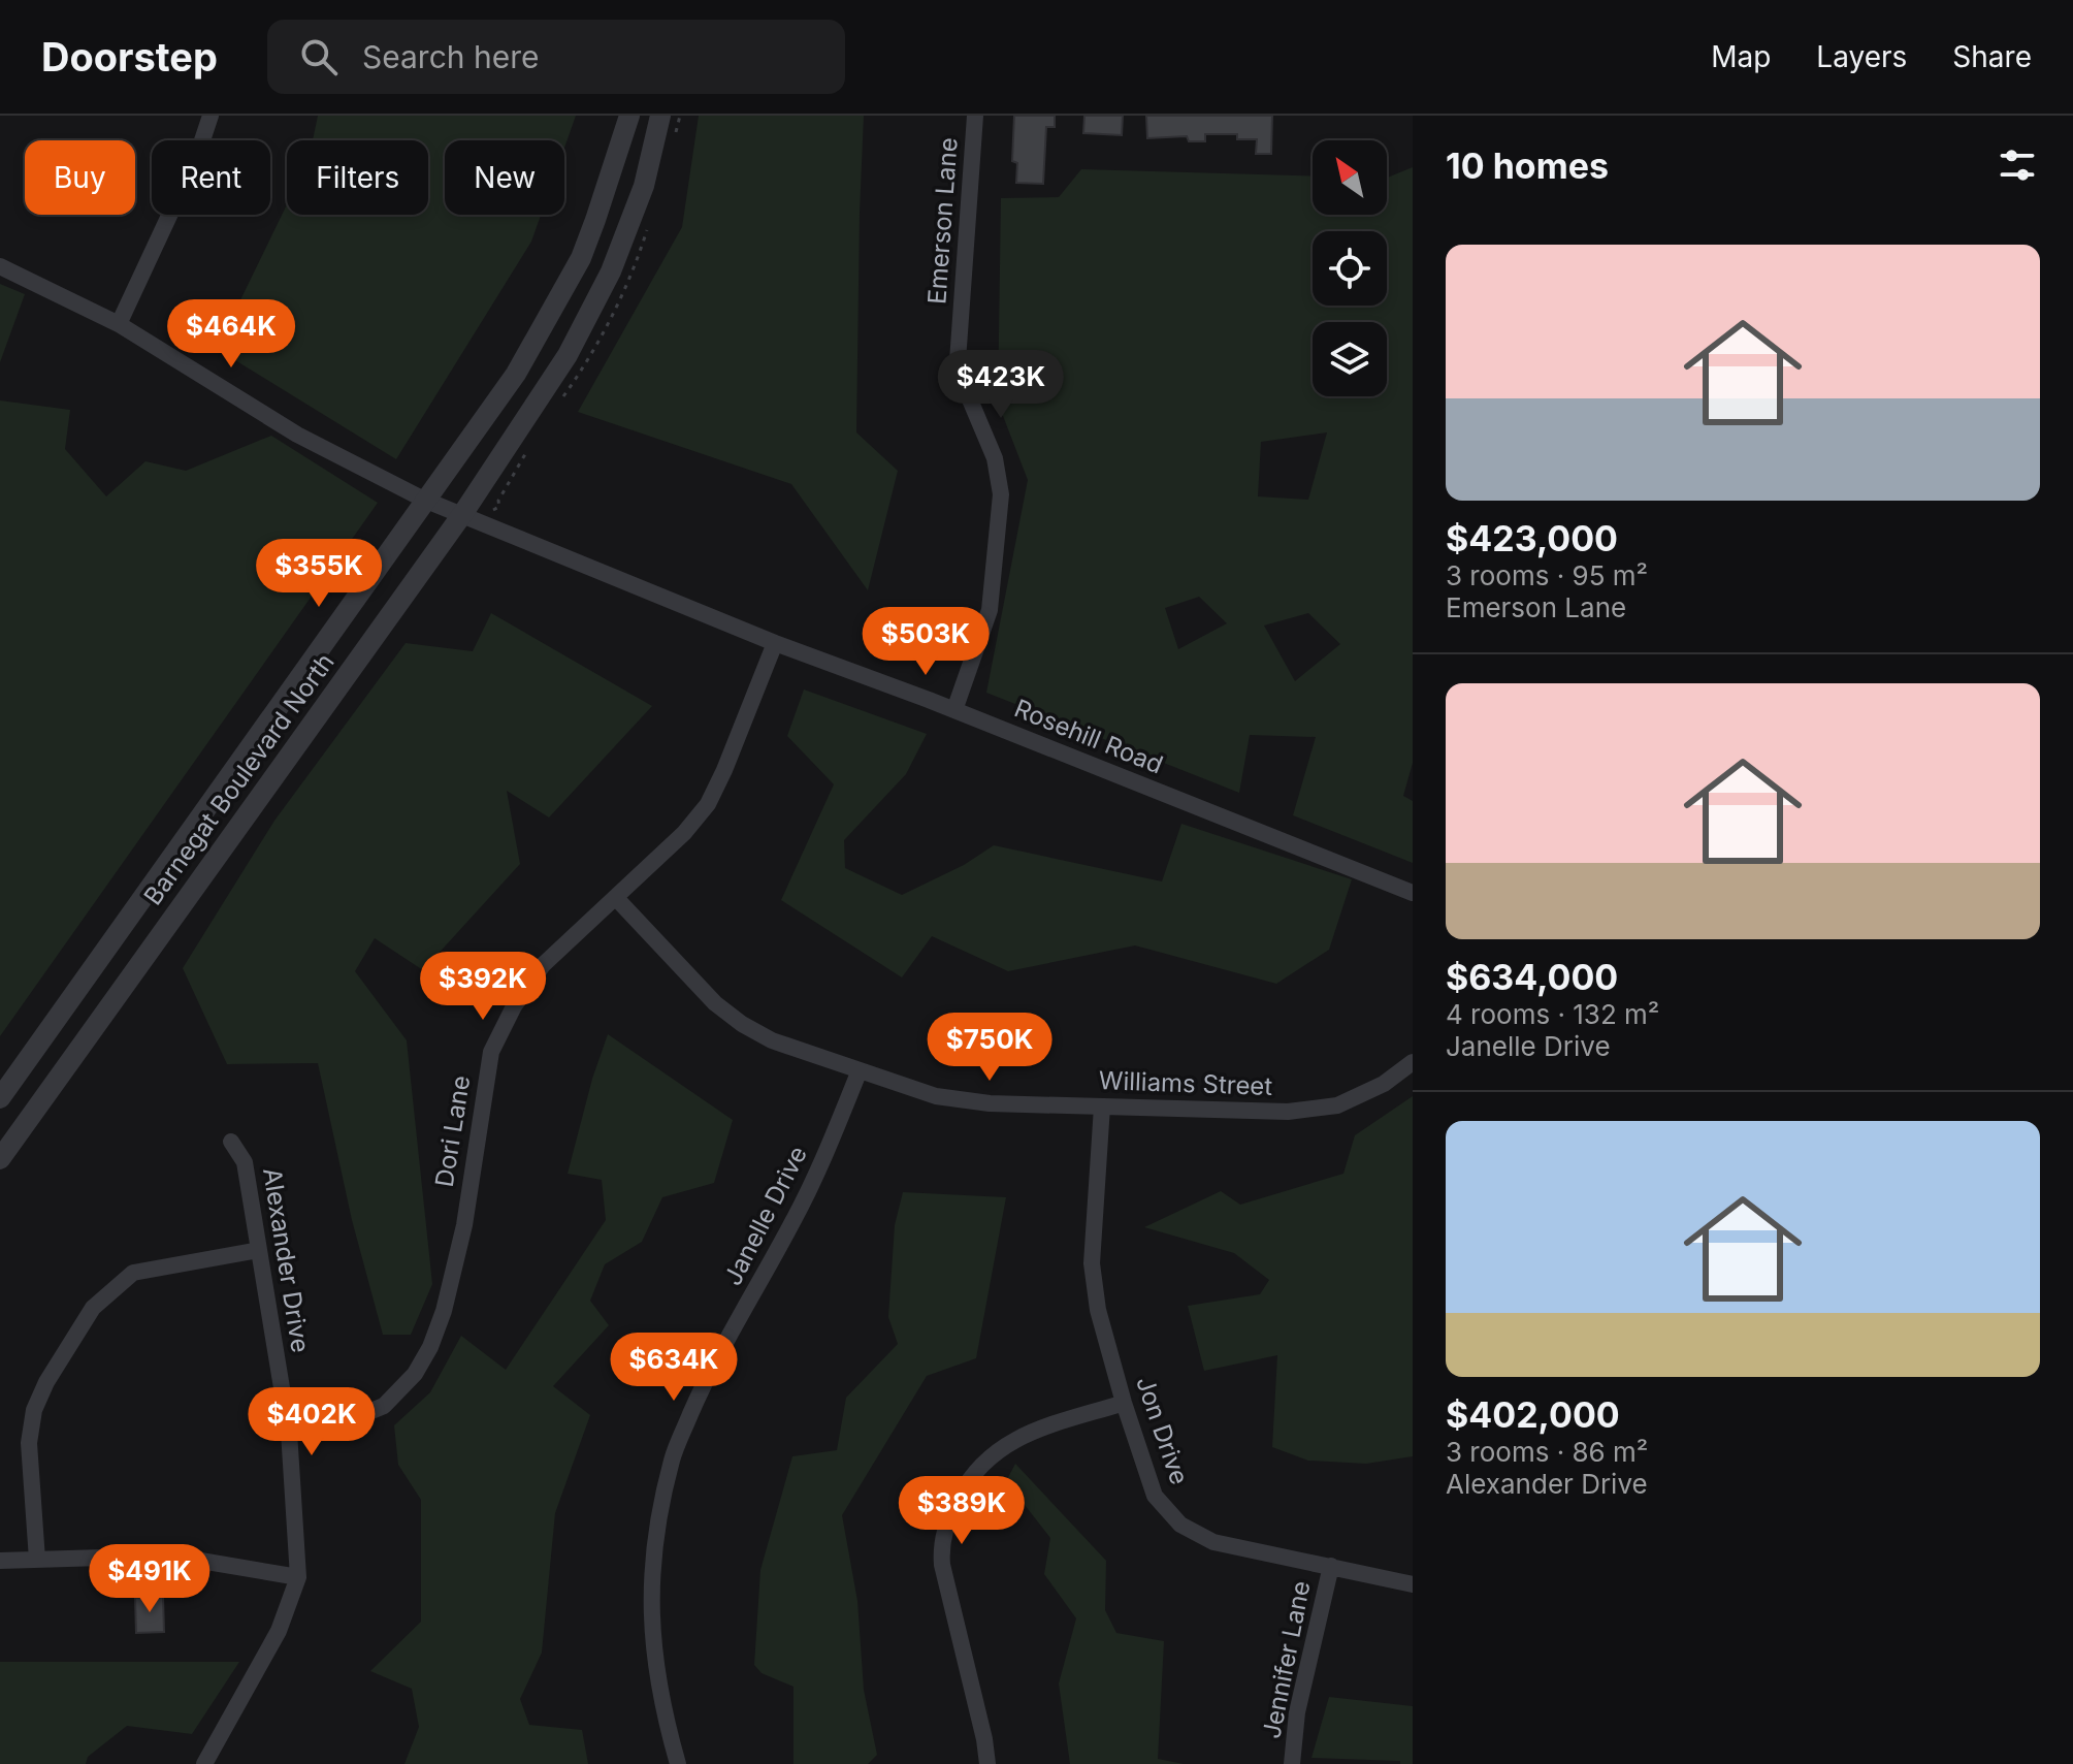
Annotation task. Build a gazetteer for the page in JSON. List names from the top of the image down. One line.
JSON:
{"streets":{"street":["Emerson Lane","Rosehill Road","Barnegat Boulevard North","Williams Street","Dori Lane","Janelle Drive","Alexander Drive","Jon Drive","Jennifer Lane"]},"crossings":[["Emerson Lane","Rosehill Road"],["Rosehill Road","Barnegat Boulevard North"],["Rosehill Road","Dori Lane"],["Williams Street","Dori Lane"],["Williams Street","Janelle Drive"],["Williams Street","Jon Drive"],["Dori Lane","Alexander Drive"],["Jon Drive","Jennifer Lane"]],"north":"top left","page":{"header":"Doorstep","search":"Search here","nav":["Map","Layers","Share"],"heading":"10 homes","chip":["Buy","Rent","Filters","New"],"list":[{"name":"$423,000","note":"3 rooms · 95 m² · Emerson Lane"},{"name":"$634,000","note":"4 rooms · 132 m² · Janelle Drive"},{"name":"$402,000","note":"3 rooms · 86 m² · Alexander Drive"}],"price":["$464K","$423K","$355K","$503K","$392K","$750K","$634K","$402K","$389K","$491K"]}}
